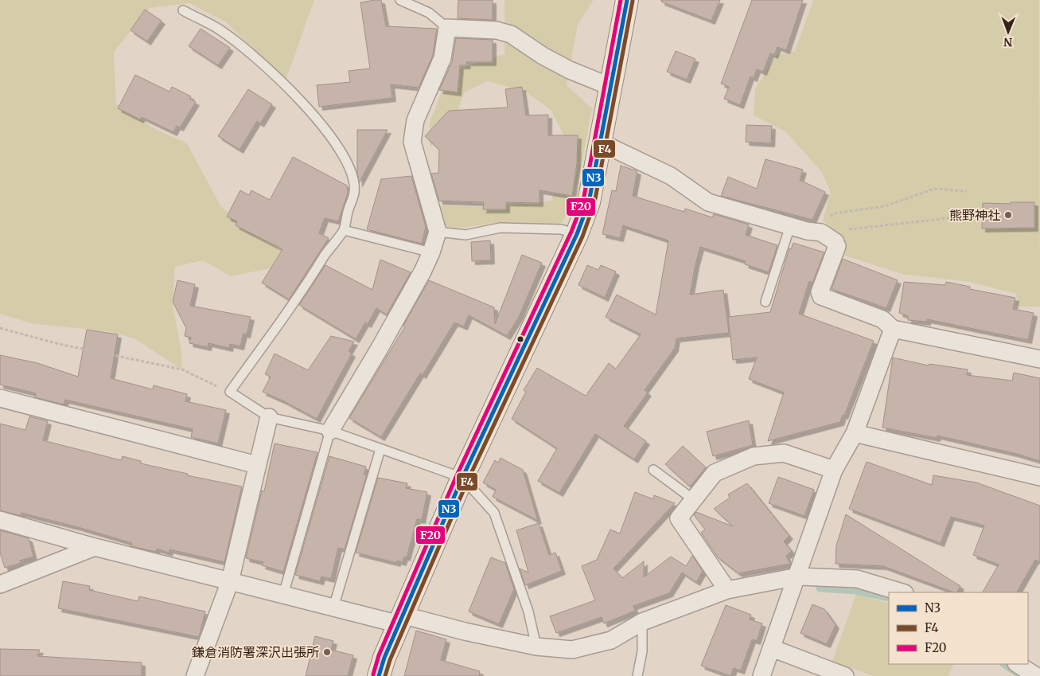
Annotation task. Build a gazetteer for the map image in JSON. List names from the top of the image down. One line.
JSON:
{"places":["熊野神社","鎌倉消防署深沢出張所"],"lines":["transit line N3","transit line F20","transit line F4"],"legend":["N3","F4","F20"],"north":"bottom"}
